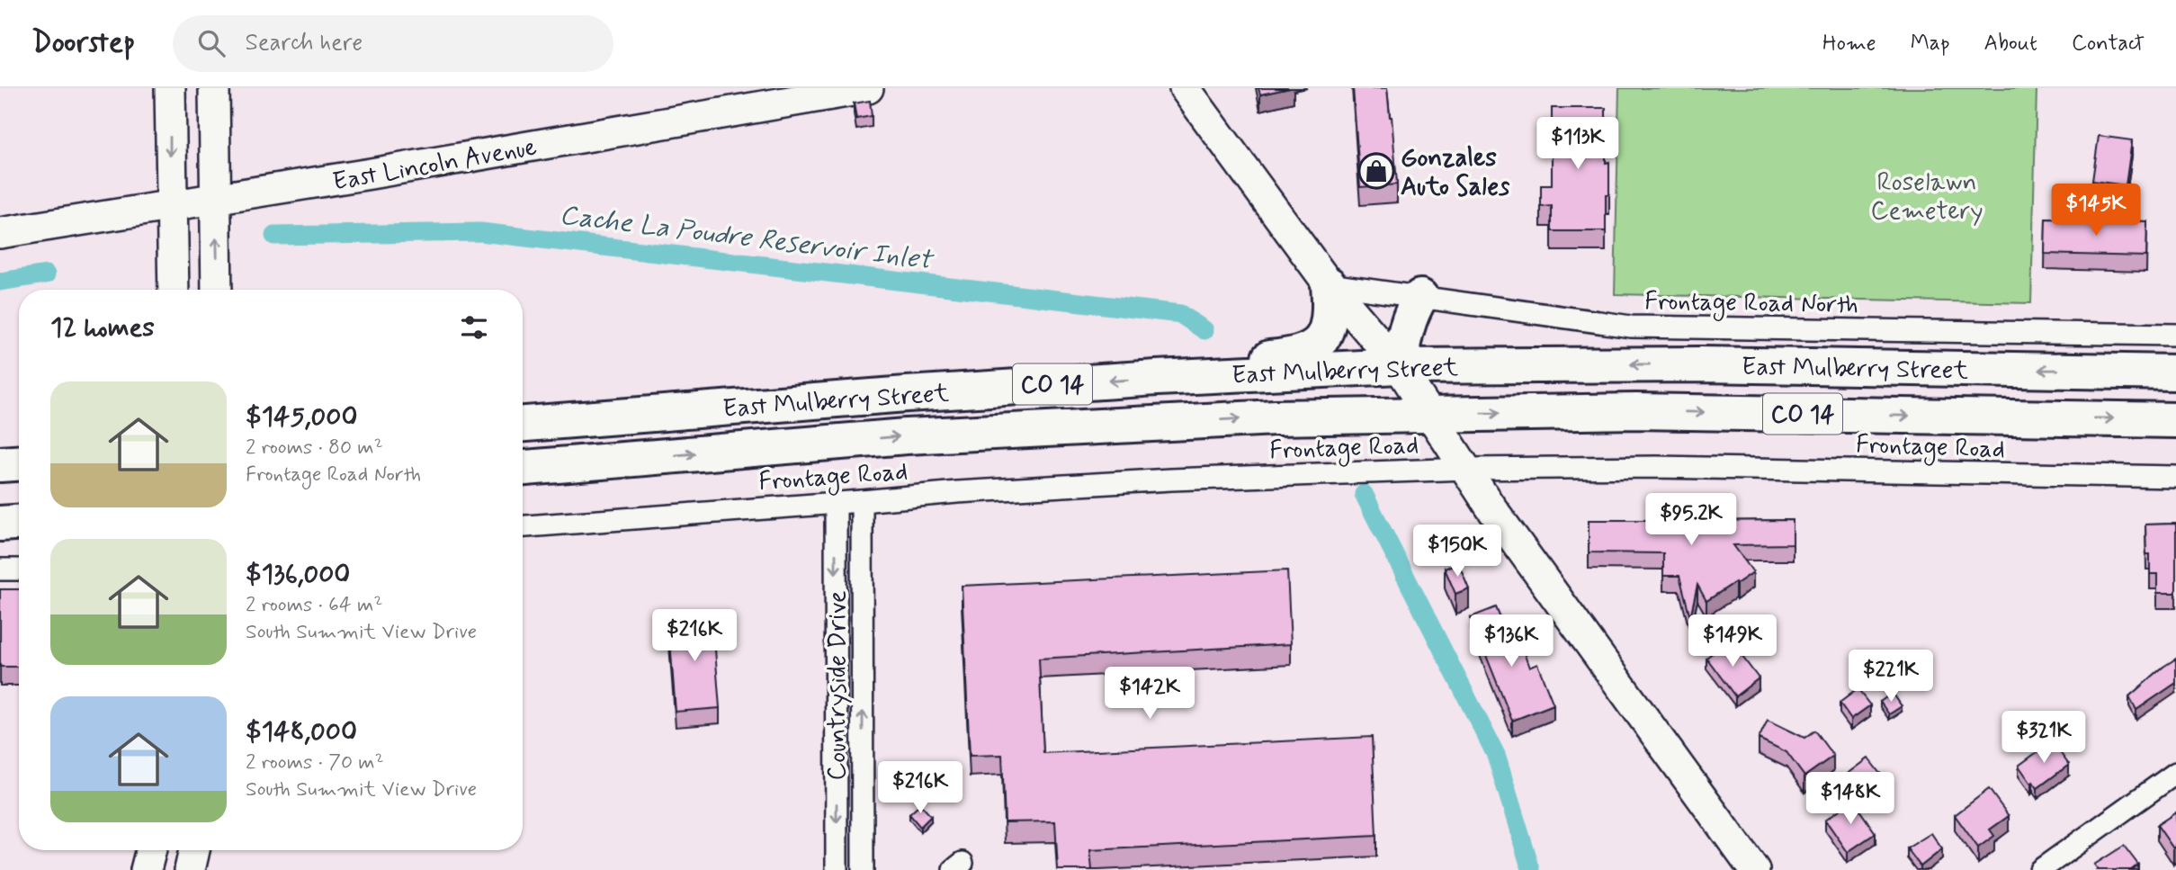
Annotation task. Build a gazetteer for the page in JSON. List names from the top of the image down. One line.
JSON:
{"streets":{"highway":["East Mulberry Street","CO 14"],"street":["East Lincoln Avenue","Frontage Road North","Frontage Road","Countryside Drive"]},"crossings":[["Frontage Road","Countryside Drive"]],"water":["Cache La Poudre Reservoir Inlet"],"parks":["Roselawn Cemetery"],"places":{"shop":["Gonzales Auto Sales"]},"page":{"header":"Doorstep","search":"Search here","nav":["Home","Map","About","Contact"],"price":["$113K","$145K","$95.2K","$150K","$216K","$136K","$149K","$221K","$142K","$321K","$216K","$148K"],"heading":"12 homes","list":[{"name":"$145,000","note":"2 rooms · 80 m² · Frontage Road North"},{"name":"$136,000","note":"2 rooms · 64 m² · South Summit View Drive"},{"name":"$148,000","note":"2 rooms · 70 m² · South Summit View Drive"}]}}
